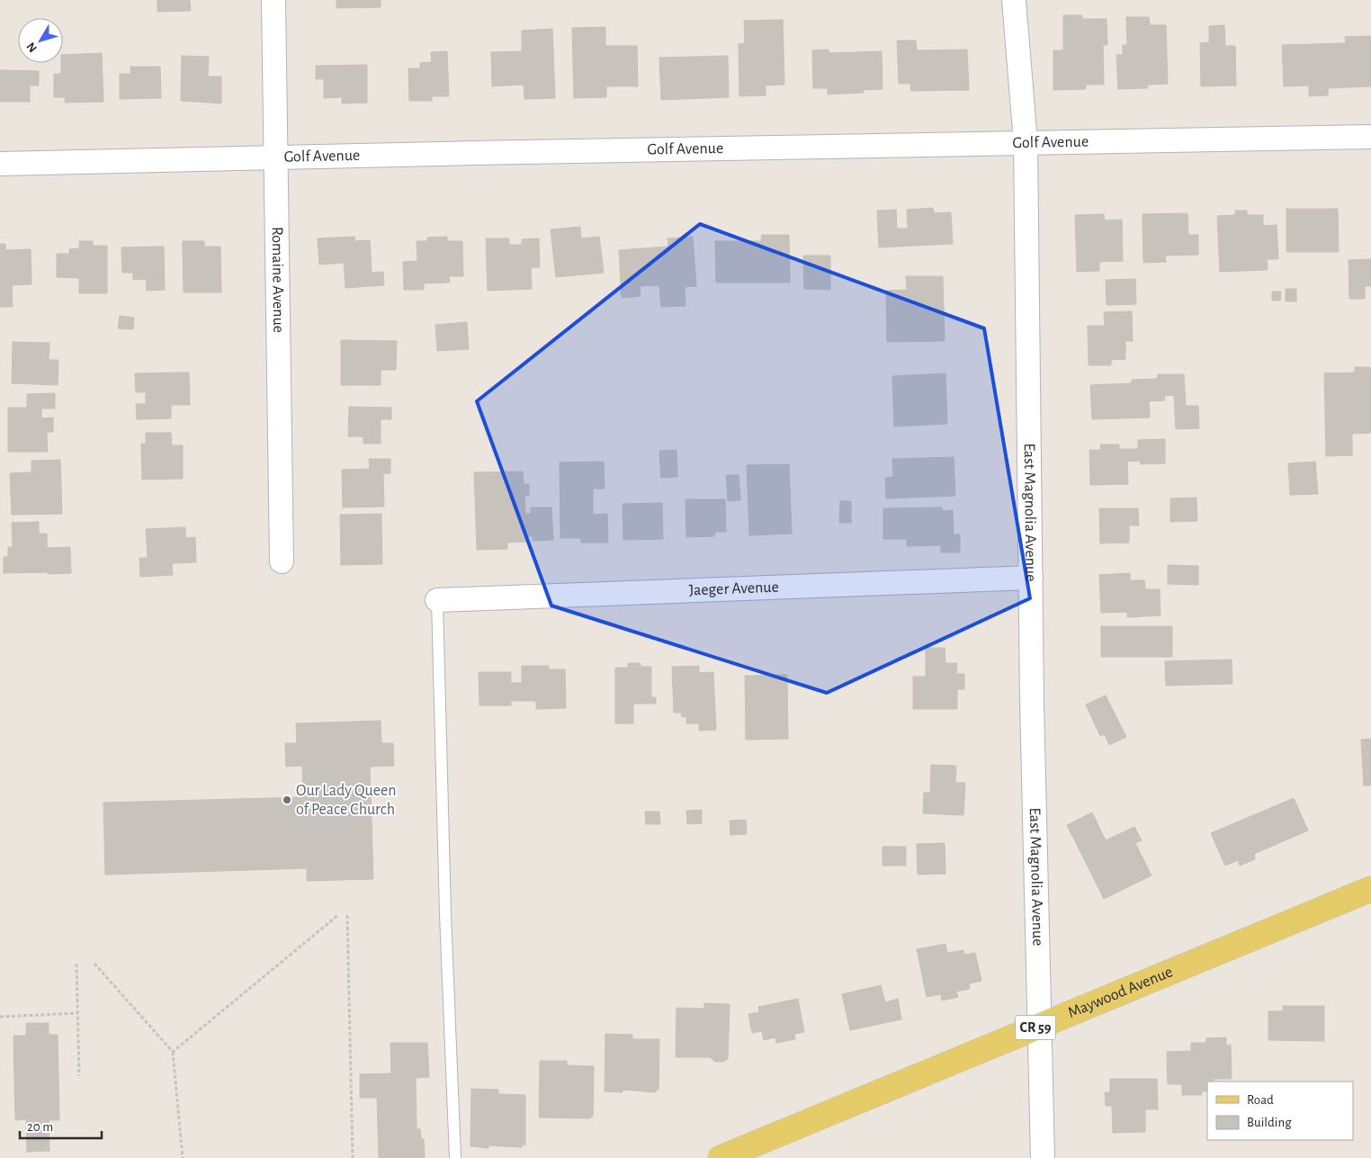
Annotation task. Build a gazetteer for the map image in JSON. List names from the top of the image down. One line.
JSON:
{"streets":{"main road":["Maywood Avenue","CR 59"],"street":["Golf Avenue","Romaine Avenue","East Magnolia Avenue","Jaeger Avenue"]},"crossings":[["Golf Avenue","Romaine Avenue"],["Golf Avenue","East Magnolia Avenue"],["East Magnolia Avenue","Jaeger Avenue"],["East Magnolia Avenue","Maywood Avenue"]],"places":["Our Lady Queen of Peace Church"],"legend":["Road","Building"],"scale_bar":"20 m","north":"bottom left"}
